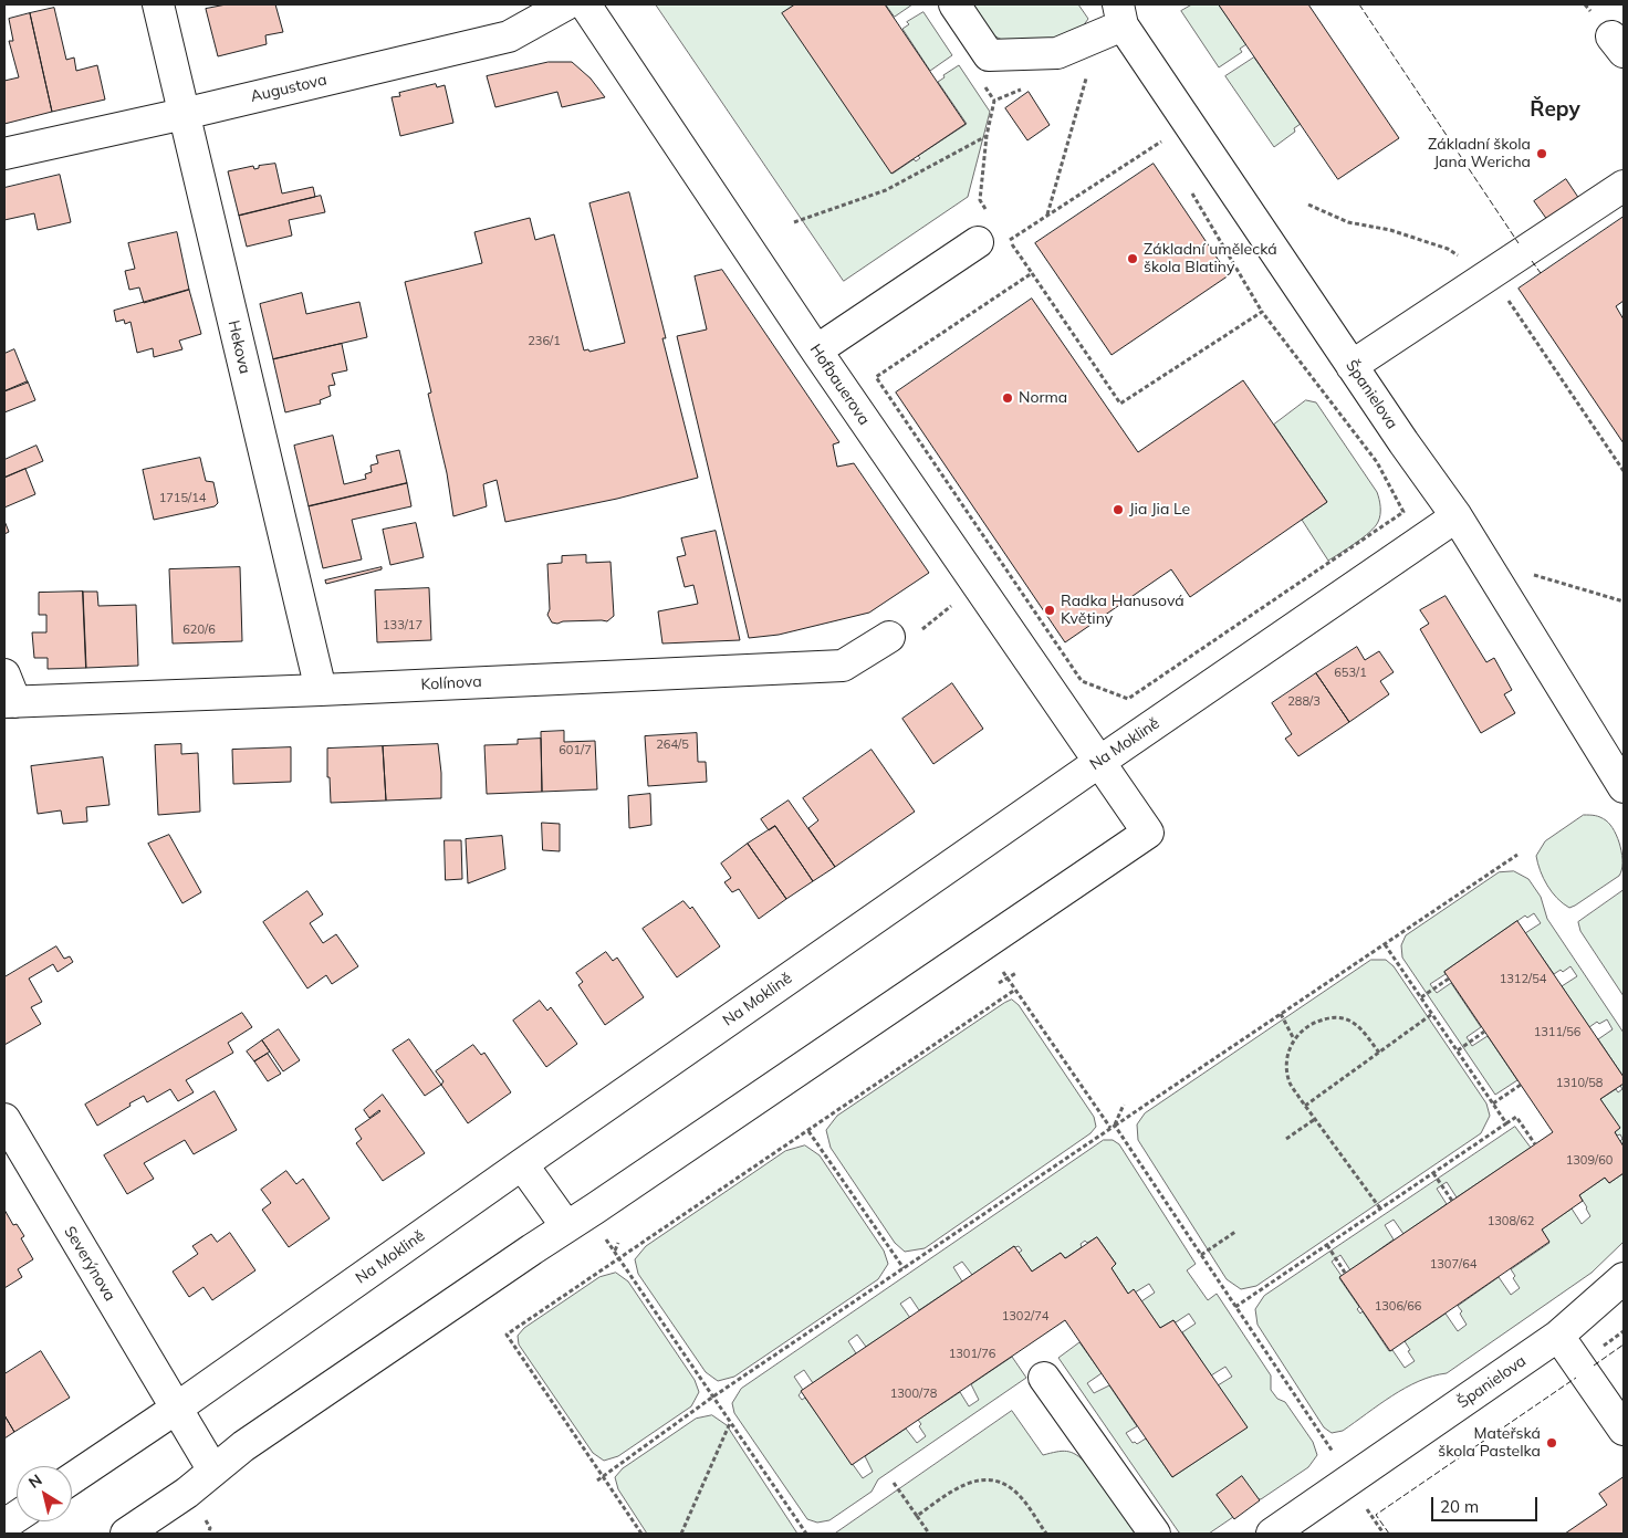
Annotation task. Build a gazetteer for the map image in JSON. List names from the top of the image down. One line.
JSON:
{"streets":{"street":["Augustova","Hekova","Hofbauerova","Španielova","Kolínova","Na Moklině","Severýnova"]},"crossings":[["Augustova","Hekova"],["Hekova","Kolínova"],["Hofbauerova","Na Moklině"],["Španielova","Na Moklině"],["Na Moklině","Severýnova"]],"districts":["Řepy"],"places":["Základní škola Jana Wericha","Základní umělecká škola Blatiny","Norma","Jia Jia Le","Radka Hanusová Květiny","Mateřská škola Pastelka"],"house_numbers":["236/1","1715/14","133/17","620/6","653/1","288/3","264/5","601/7","1312/54","1311/56","1310/58","1309/60","1308/62","1307/64","1306/66","1302/74","1301/76","1300/78"],"scale_bar":"20 m","north":"top left"}
